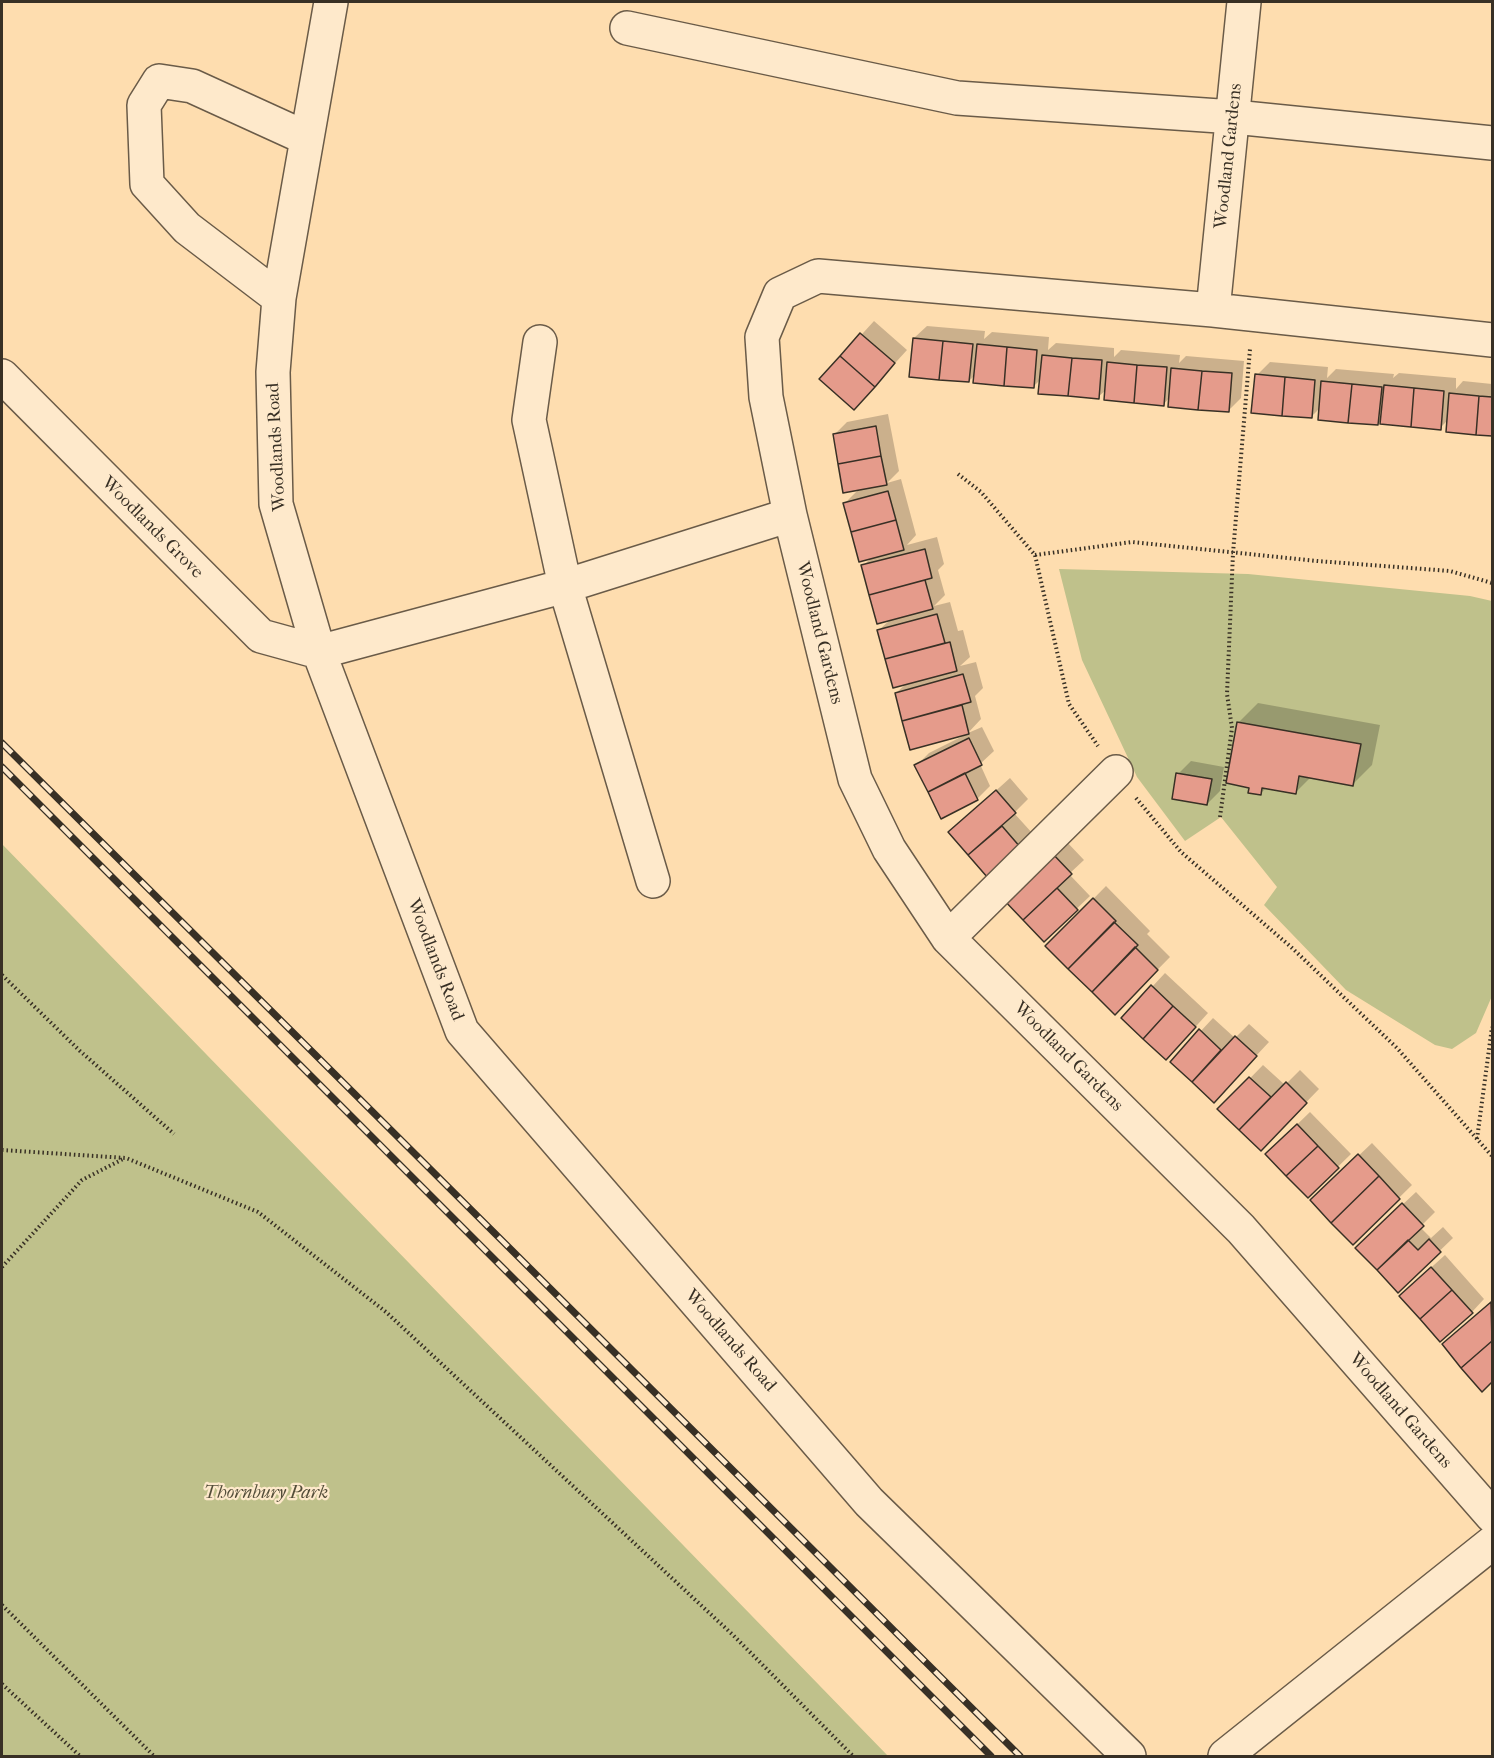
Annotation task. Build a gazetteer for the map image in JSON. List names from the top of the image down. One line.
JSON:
{"streets":{"street":["Woodland Gardens","Woodlands Road","Woodlands Grove"]},"crossings":[["Woodlands Road","Woodlands Grove"]],"parks":["Thornbury Park"]}
